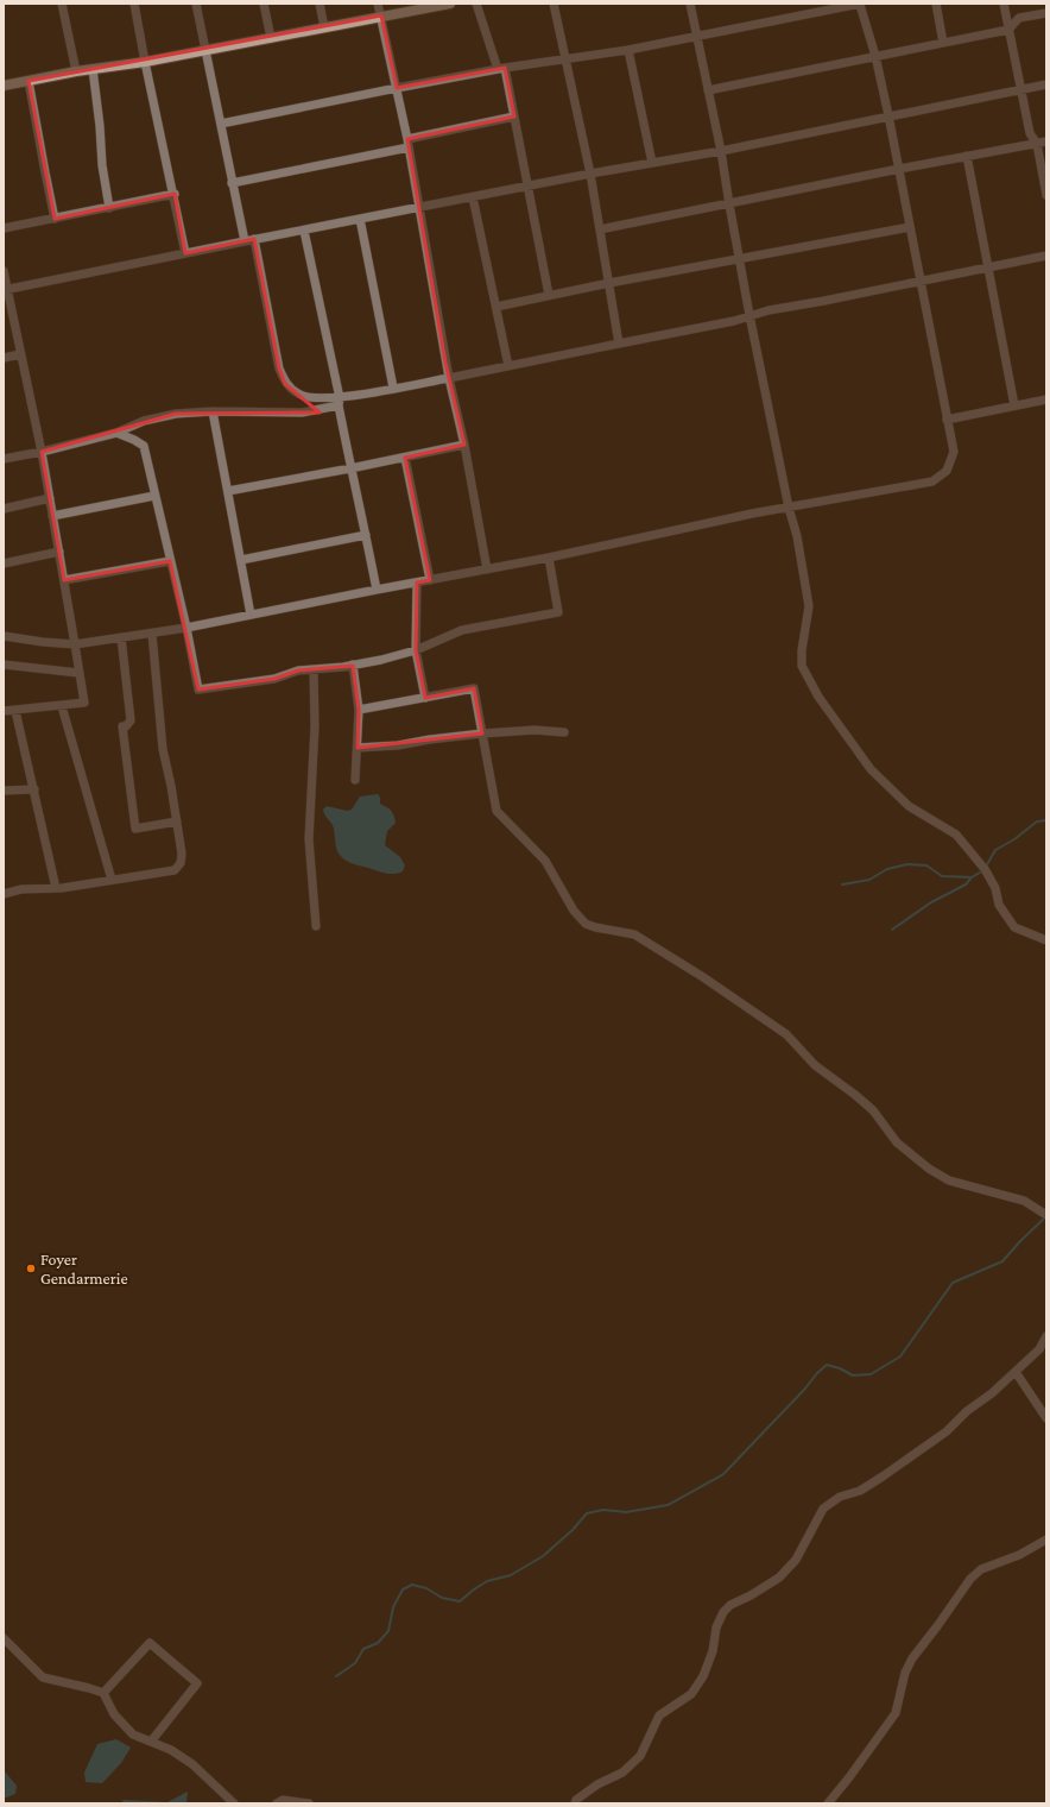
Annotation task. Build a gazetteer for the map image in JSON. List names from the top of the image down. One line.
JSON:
{"places":["Foyer Gendarmerie"]}
